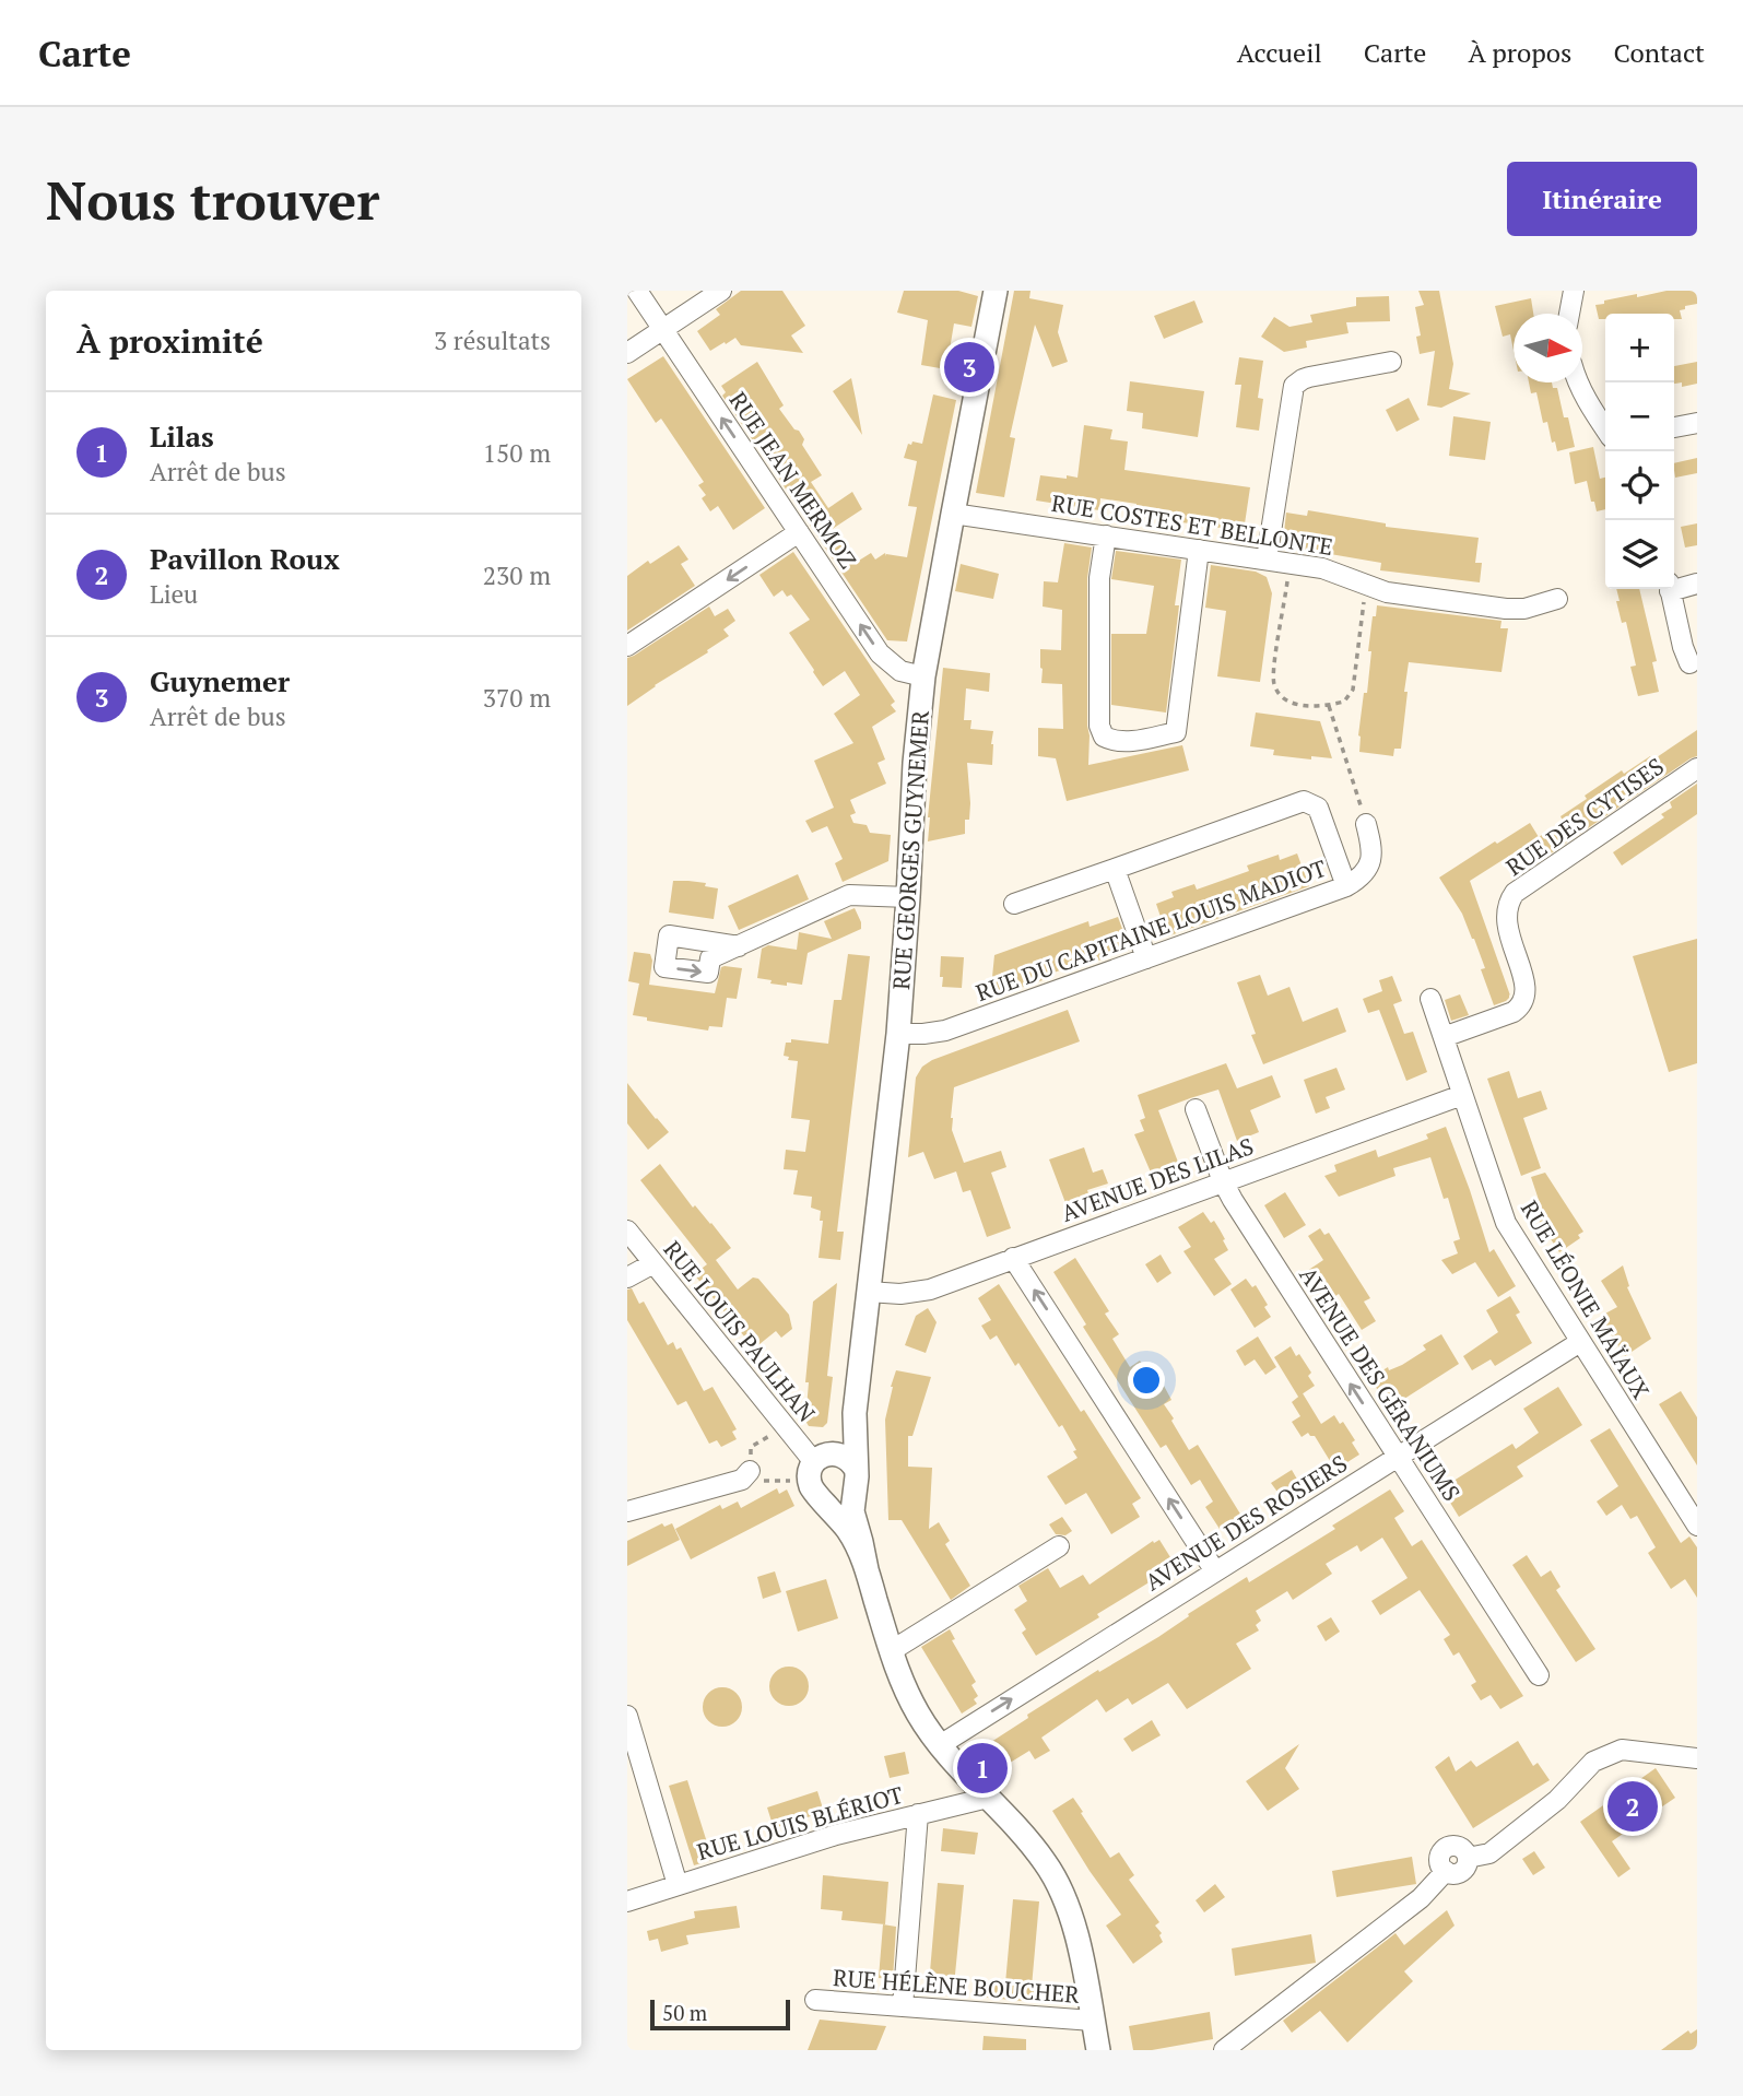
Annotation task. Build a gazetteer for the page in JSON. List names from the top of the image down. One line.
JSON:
{"streets":{"main road":["RUE GEORGES GUYNEMER"],"street":["RUE JEAN MERMOZ","RUE COSTES ET BELLONTE","RUE DES CYTISES","RUE DU CAPITAINE LOUIS MADIOT","AVENUE DES LILAS","RUE LÉONIE MAÏAUX","RUE LOUIS PAULHAN","AVENUE DES GÉRANIUMS","AVENUE DES ROSIERS","RUE LOUIS BLÉRIOT","RUE HÉLÈNE BOUCHER"]},"crossings":[["RUE JEAN MERMOZ","RUE GEORGES GUYNEMER"],["RUE COSTES ET BELLONTE","RUE GEORGES GUYNEMER"],["RUE DES CYTISES","RUE LÉONIE MAÏAUX"],["RUE GEORGES GUYNEMER","RUE DU CAPITAINE LOUIS MADIOT"],["RUE GEORGES GUYNEMER","AVENUE DES LILAS"],["RUE GEORGES GUYNEMER","RUE LOUIS PAULHAN"],["RUE GEORGES GUYNEMER","AVENUE DES ROSIERS"],["RUE GEORGES GUYNEMER","RUE LOUIS BLÉRIOT"],["RUE GEORGES GUYNEMER","RUE HÉLÈNE BOUCHER"],["AVENUE DES LILAS","RUE LÉONIE MAÏAUX"],["AVENUE DES LILAS","AVENUE DES GÉRANIUMS"],["RUE LÉONIE MAÏAUX","AVENUE DES ROSIERS"],["AVENUE DES GÉRANIUMS","AVENUE DES ROSIERS"]],"one_way":["RUE JEAN MERMOZ","AVENUE DES GÉRANIUMS"],"scale_bar":"50 m","north":"right","page":{"header":"Carte","nav":["Accueil","Carte","À propos","Contact"],"buttons":"Itinéraire","title":"Nous trouver","heading":["À proximité","3 résultats"],"map_buttons":["+","−"],"pins":["3","1","2"],"list":[{"mark":"1","name":"Lilas","note":"Arrêt de bus","value":"150 m"},{"mark":"2","name":"Pavillon Roux","note":"Lieu","value":"230 m"},{"mark":"3","name":"Guynemer","note":"Arrêt de bus","value":"370 m"}],"scale":"50 m"}}
